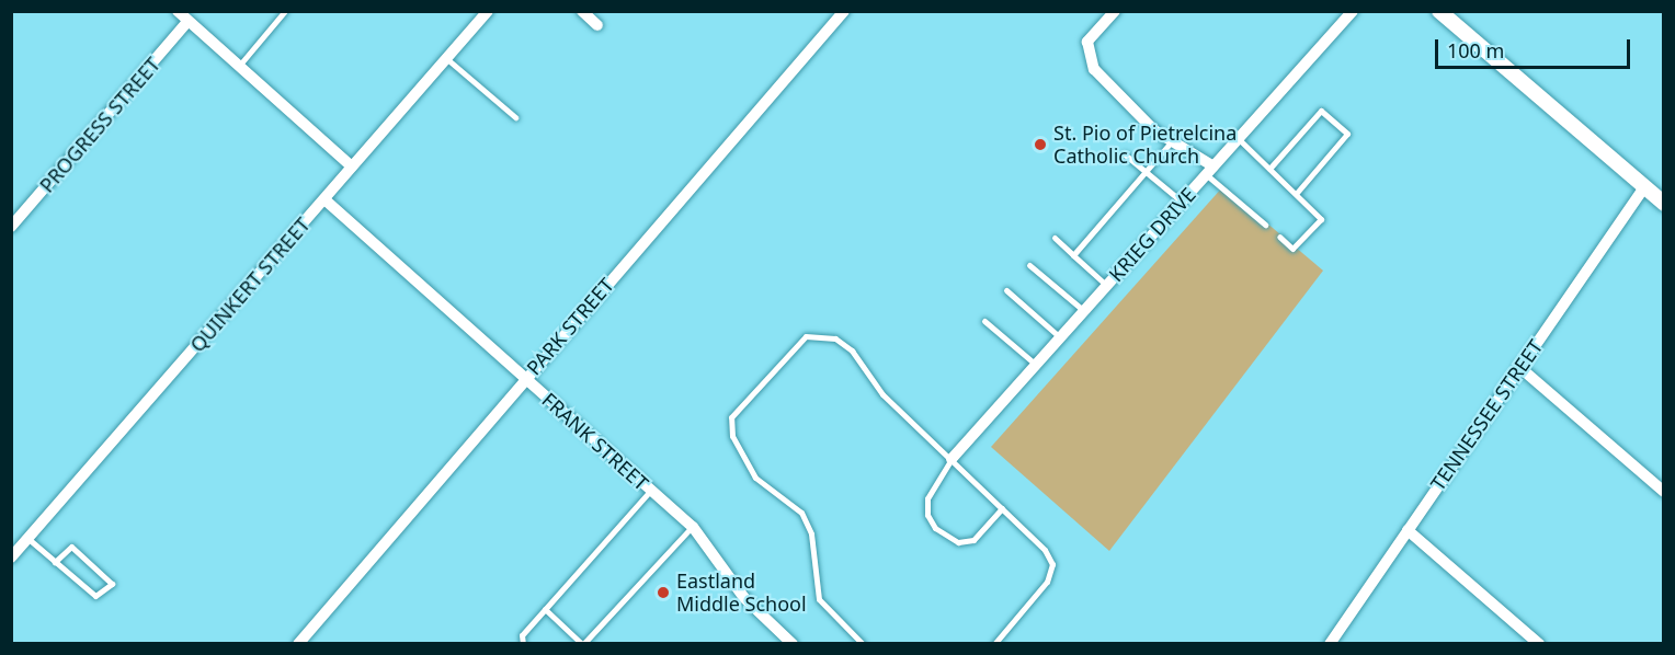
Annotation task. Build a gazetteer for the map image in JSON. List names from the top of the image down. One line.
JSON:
{"streets":{"street":["PROGRESS STREET","KRIEG DRIVE","QUINKERT STREET","PARK STREET","TENNESSEE STREET","FRANK STREET"]},"crossings":[["QUINKERT STREET","FRANK STREET"],["PARK STREET","FRANK STREET"]],"places":["St. Pio of Pietrelcina Catholic Church","Eastland Middle School"],"scale_bar":"100 m"}
